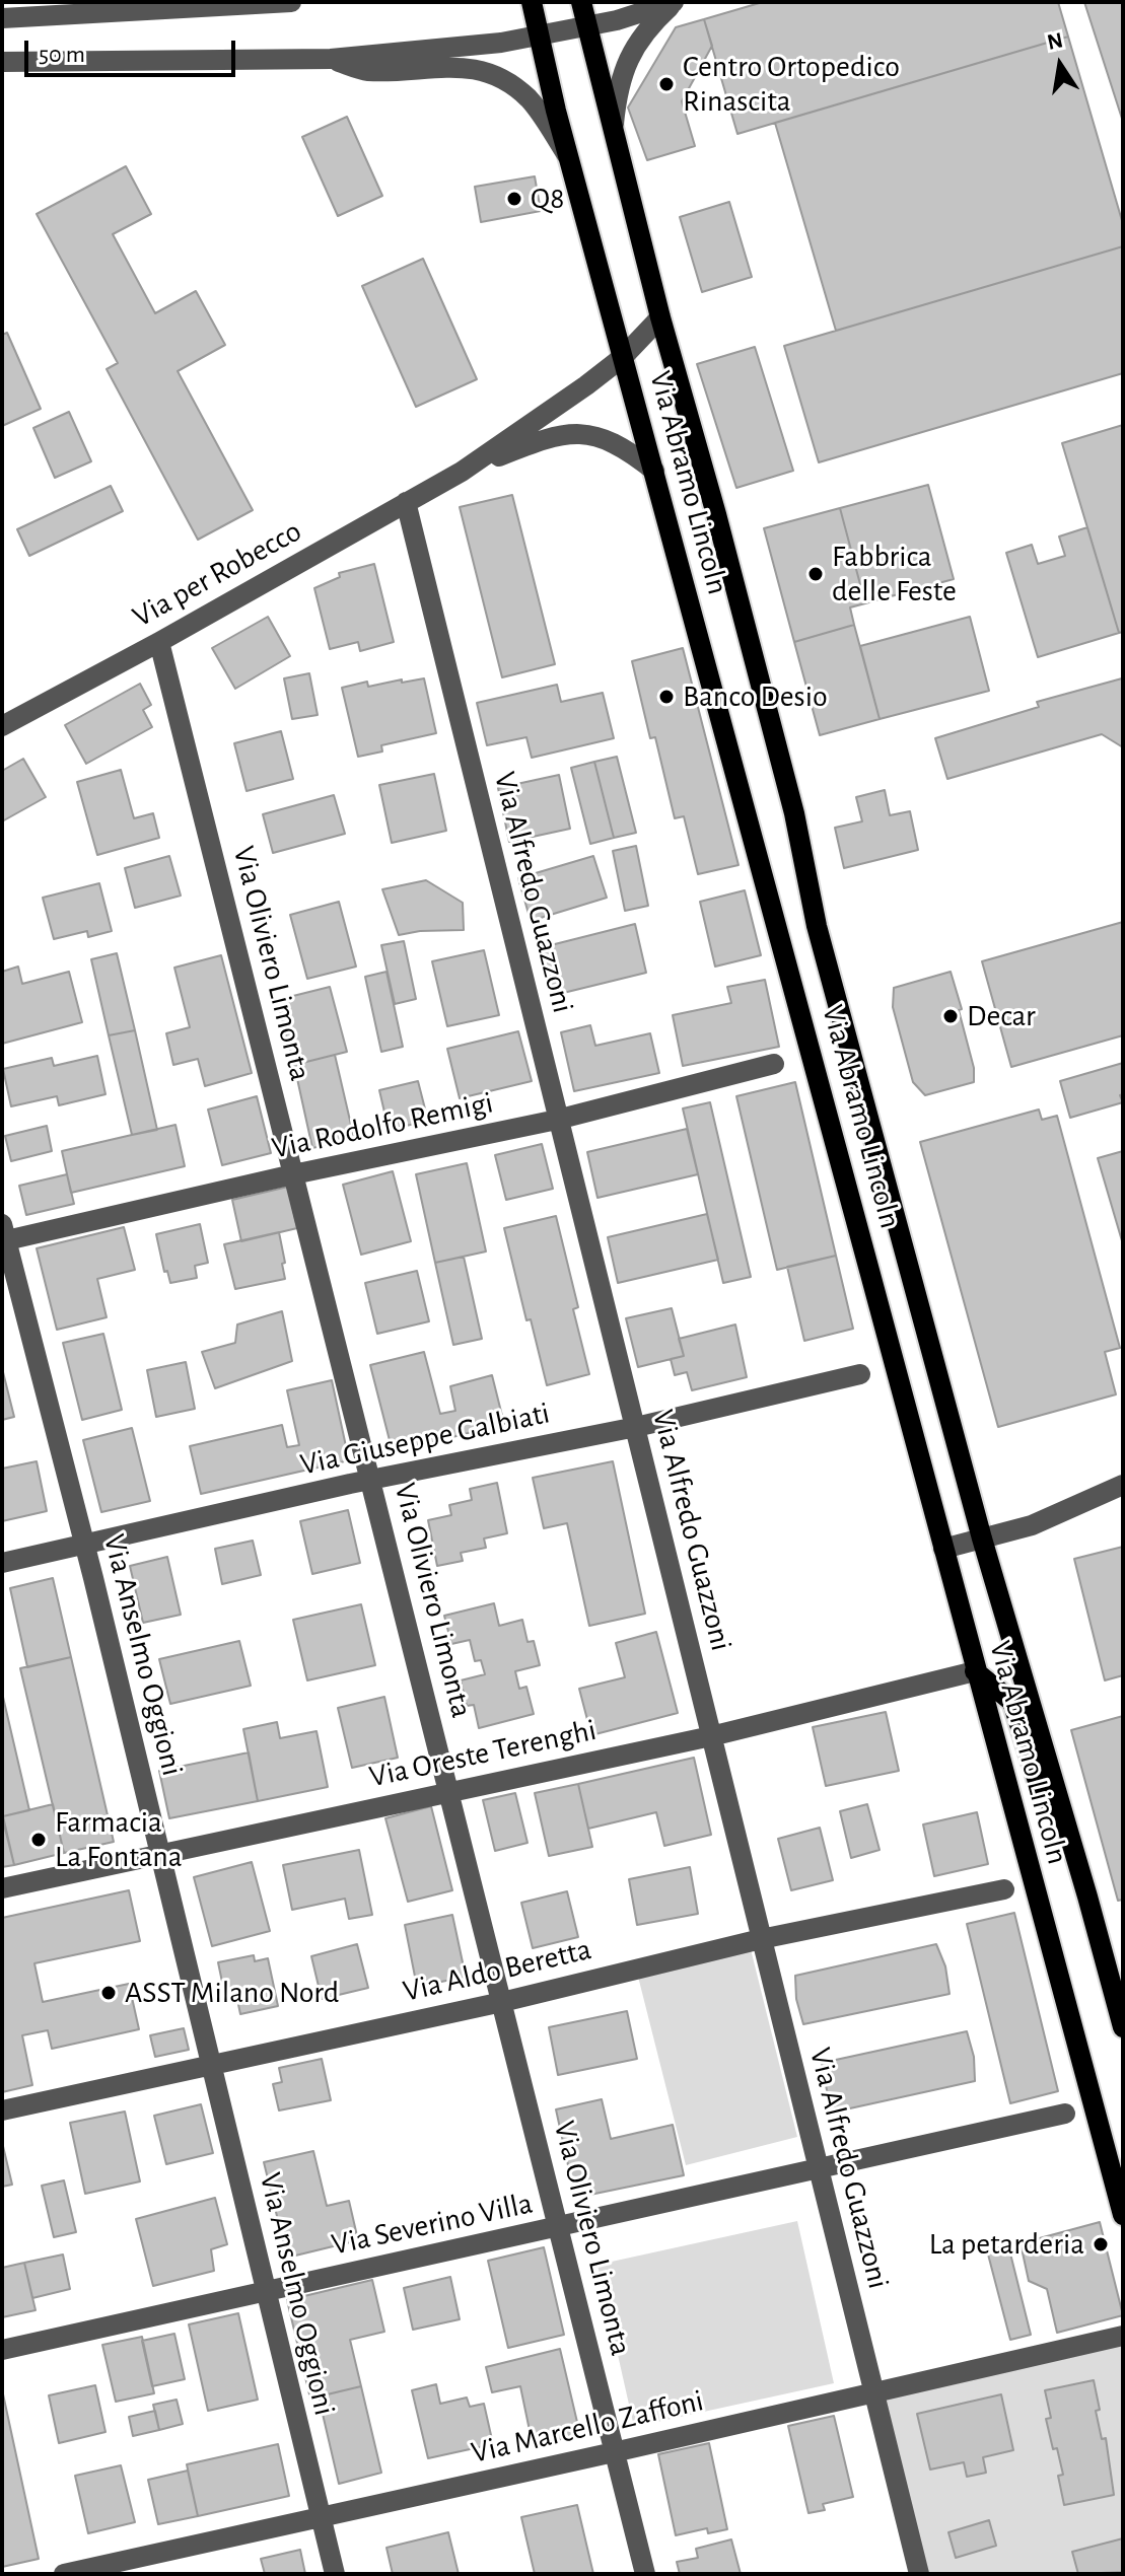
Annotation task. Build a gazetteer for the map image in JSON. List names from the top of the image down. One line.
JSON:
{"streets":{"main road":["Via Abramo Lincoln"],"street":["Via per Robecco","Via Alfredo Guazzoni","Via Oliviero Limonta","Via Rodolfo Remigi","Via Giuseppe Galbiati","Via Anselmo Oggioni","Via Oreste Terenghi","Via Aldo Beretta","Via Severino Villa","Via Marcello Zaffoni"]},"crossings":[["Via Abramo Lincoln","Via per Robecco"],["Via Abramo Lincoln","Via Oreste Terenghi"],["Via per Robecco","Via Alfredo Guazzoni"],["Via per Robecco","Via Oliviero Limonta"],["Via Alfredo Guazzoni","Via Rodolfo Remigi"],["Via Alfredo Guazzoni","Via Giuseppe Galbiati"],["Via Alfredo Guazzoni","Via Oreste Terenghi"],["Via Alfredo Guazzoni","Via Aldo Beretta"],["Via Alfredo Guazzoni","Via Severino Villa"],["Via Alfredo Guazzoni","Via Marcello Zaffoni"],["Via Oliviero Limonta","Via Rodolfo Remigi"],["Via Oliviero Limonta","Via Giuseppe Galbiati"],["Via Oliviero Limonta","Via Oreste Terenghi"],["Via Oliviero Limonta","Via Aldo Beretta"],["Via Oliviero Limonta","Via Severino Villa"],["Via Oliviero Limonta","Via Marcello Zaffoni"],["Via Rodolfo Remigi","Via Anselmo Oggioni"],["Via Giuseppe Galbiati","Via Anselmo Oggioni"],["Via Anselmo Oggioni","Via Oreste Terenghi"],["Via Anselmo Oggioni","Via Aldo Beretta"],["Via Anselmo Oggioni","Via Severino Villa"],["Via Anselmo Oggioni","Via Marcello Zaffoni"]],"places":["Centro Ortopedico Rinascita","Q8","Fabbrica delle Feste","Banco Desio","Decar","Farmacia La Fontana","ASST Milano Nord","La petarderia"],"scale_bar":"50 m","north":"top"}
